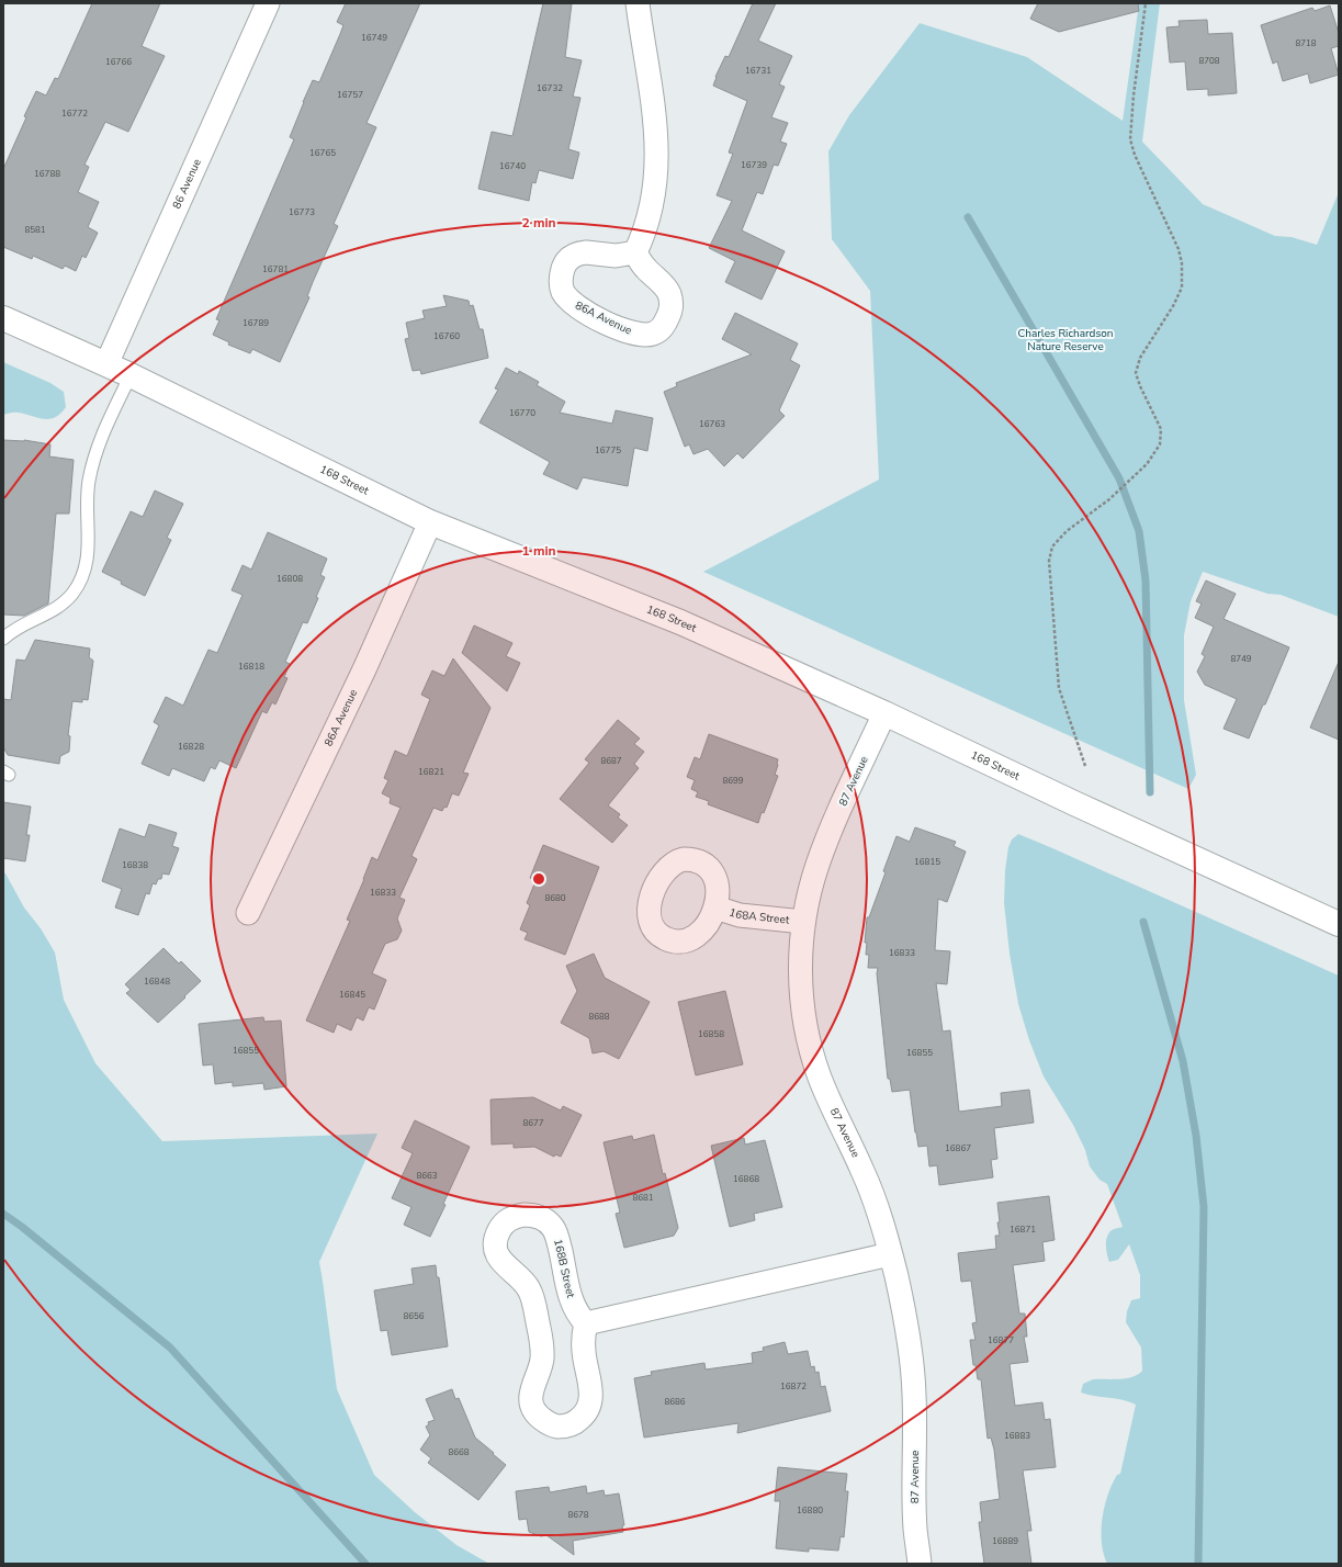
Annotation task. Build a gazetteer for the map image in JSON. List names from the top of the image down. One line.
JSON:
{"streets":{"main road":["168 Street"],"street":["86 Avenue","86A Avenue","87 Avenue","168A Street","168B Street"]},"crossings":[["86 Avenue","168 Street"],["86A Avenue","168 Street"],["168 Street","87 Avenue"],["87 Avenue","168A Street"]],"parks":["Charles Richardson Nature Reserve"],"house_numbers":["16749","8718","8708","16766","16731","16732","16757","16772","16765","16739","16740","16788","16773","8581","16781","16789","16760","16770","16763","16775","16808","8749","16818","16828","8687","16821","8699","16815","16838","16833","8680","16833","16848","16845","8688","16858","16855","16855","8677","16867","8663","16868","8681","16871","8656","16877","16872","8686","16883","8668","16880","8678","16889"],"rings":["2 min","1 min"]}
